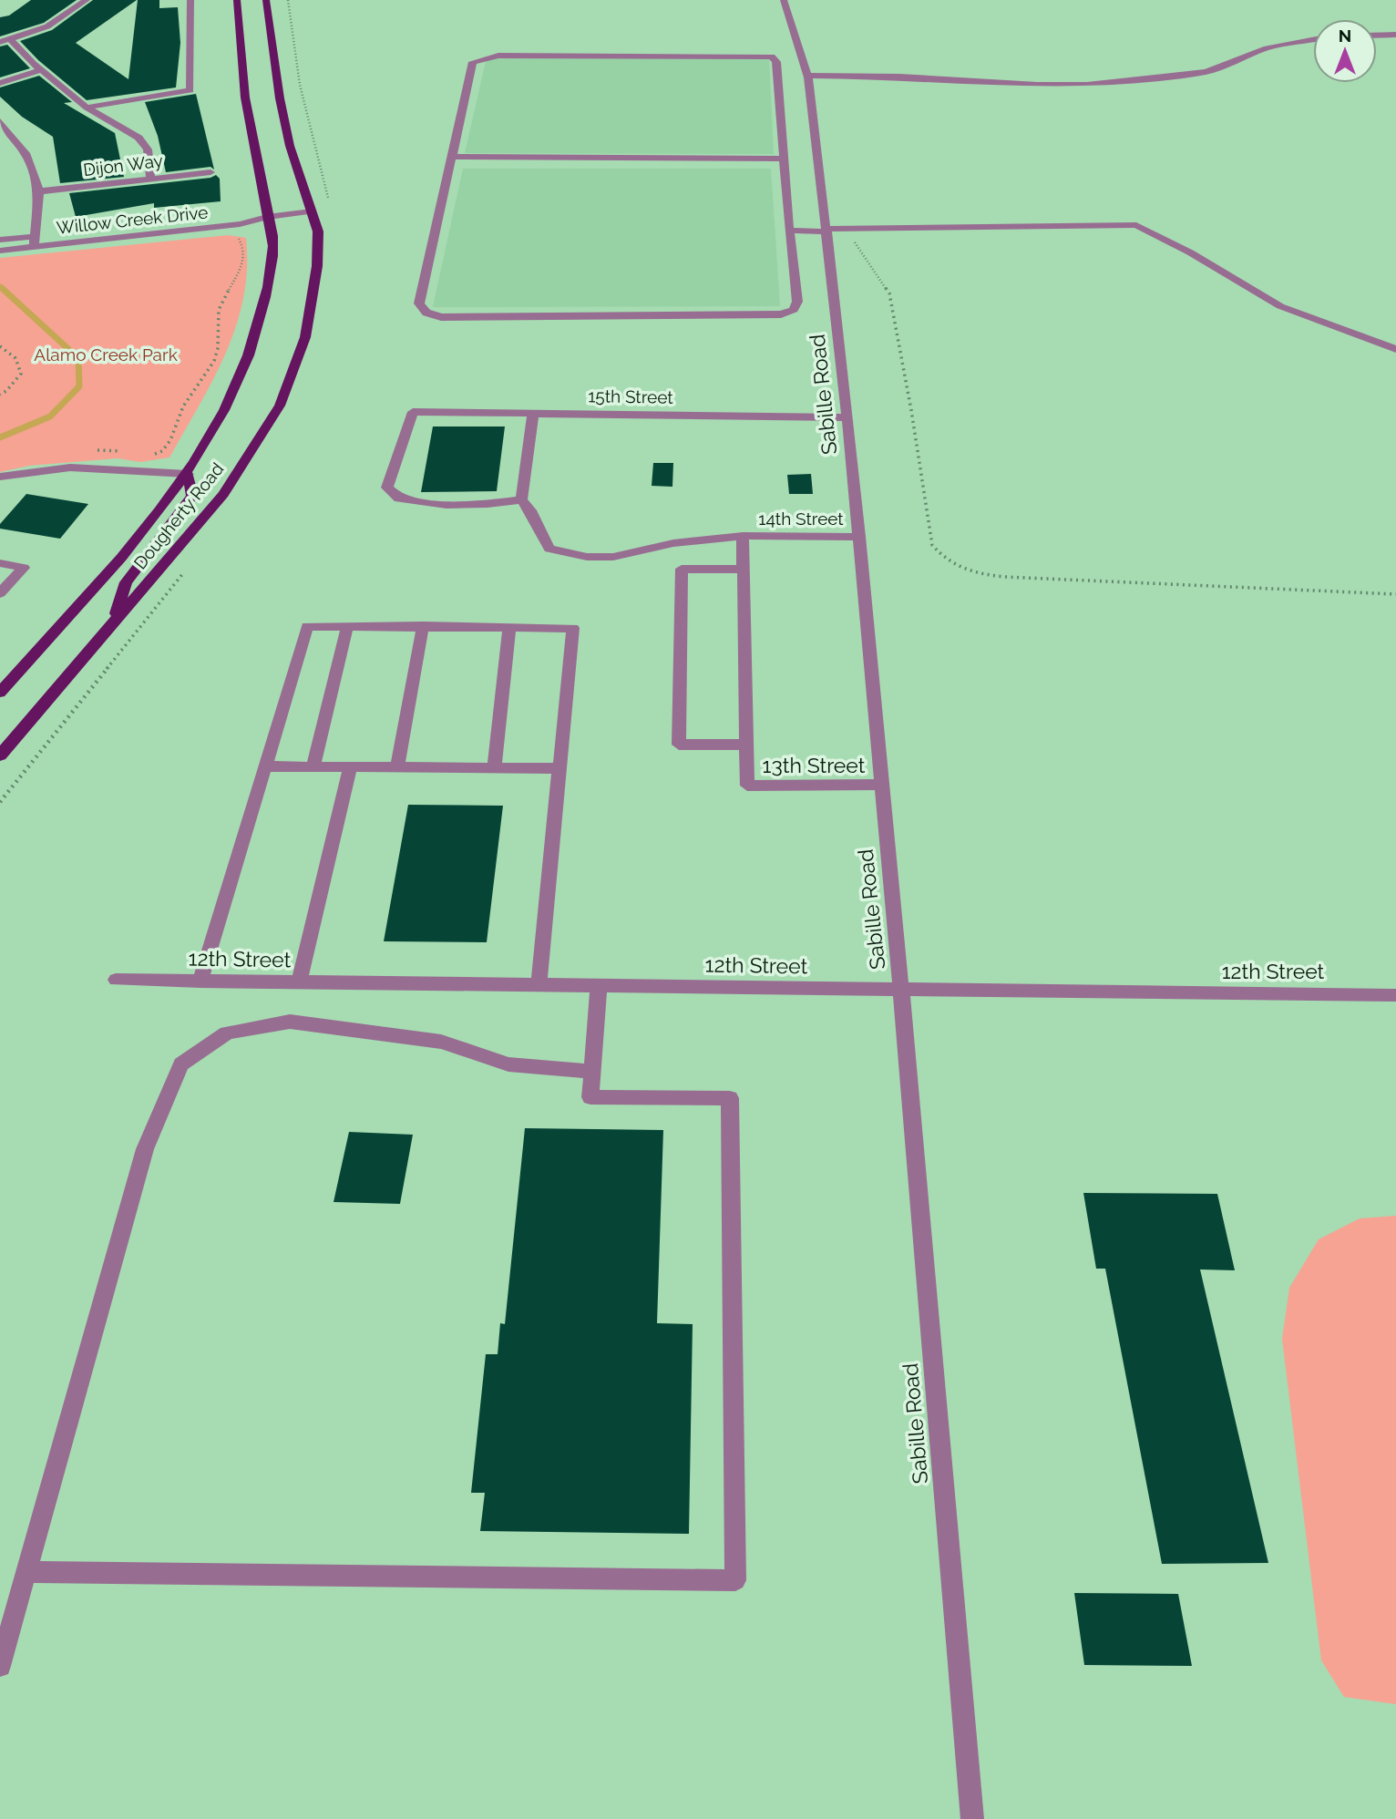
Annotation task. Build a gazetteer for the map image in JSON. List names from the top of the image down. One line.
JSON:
{"streets":{"main road":["Dougherty Road"],"street":["Dijon Way","Willow Creek Drive","Sabille Road","15th Street","14th Street","13th Street","12th Street"]},"crossings":[["Willow Creek Drive","Dougherty Road"],["Sabille Road","15th Street"],["Sabille Road","14th Street"],["Sabille Road","13th Street"],["Sabille Road","12th Street"],["15th Street","14th Street"]],"parks":["Alamo Creek Park"],"north":"top"}
